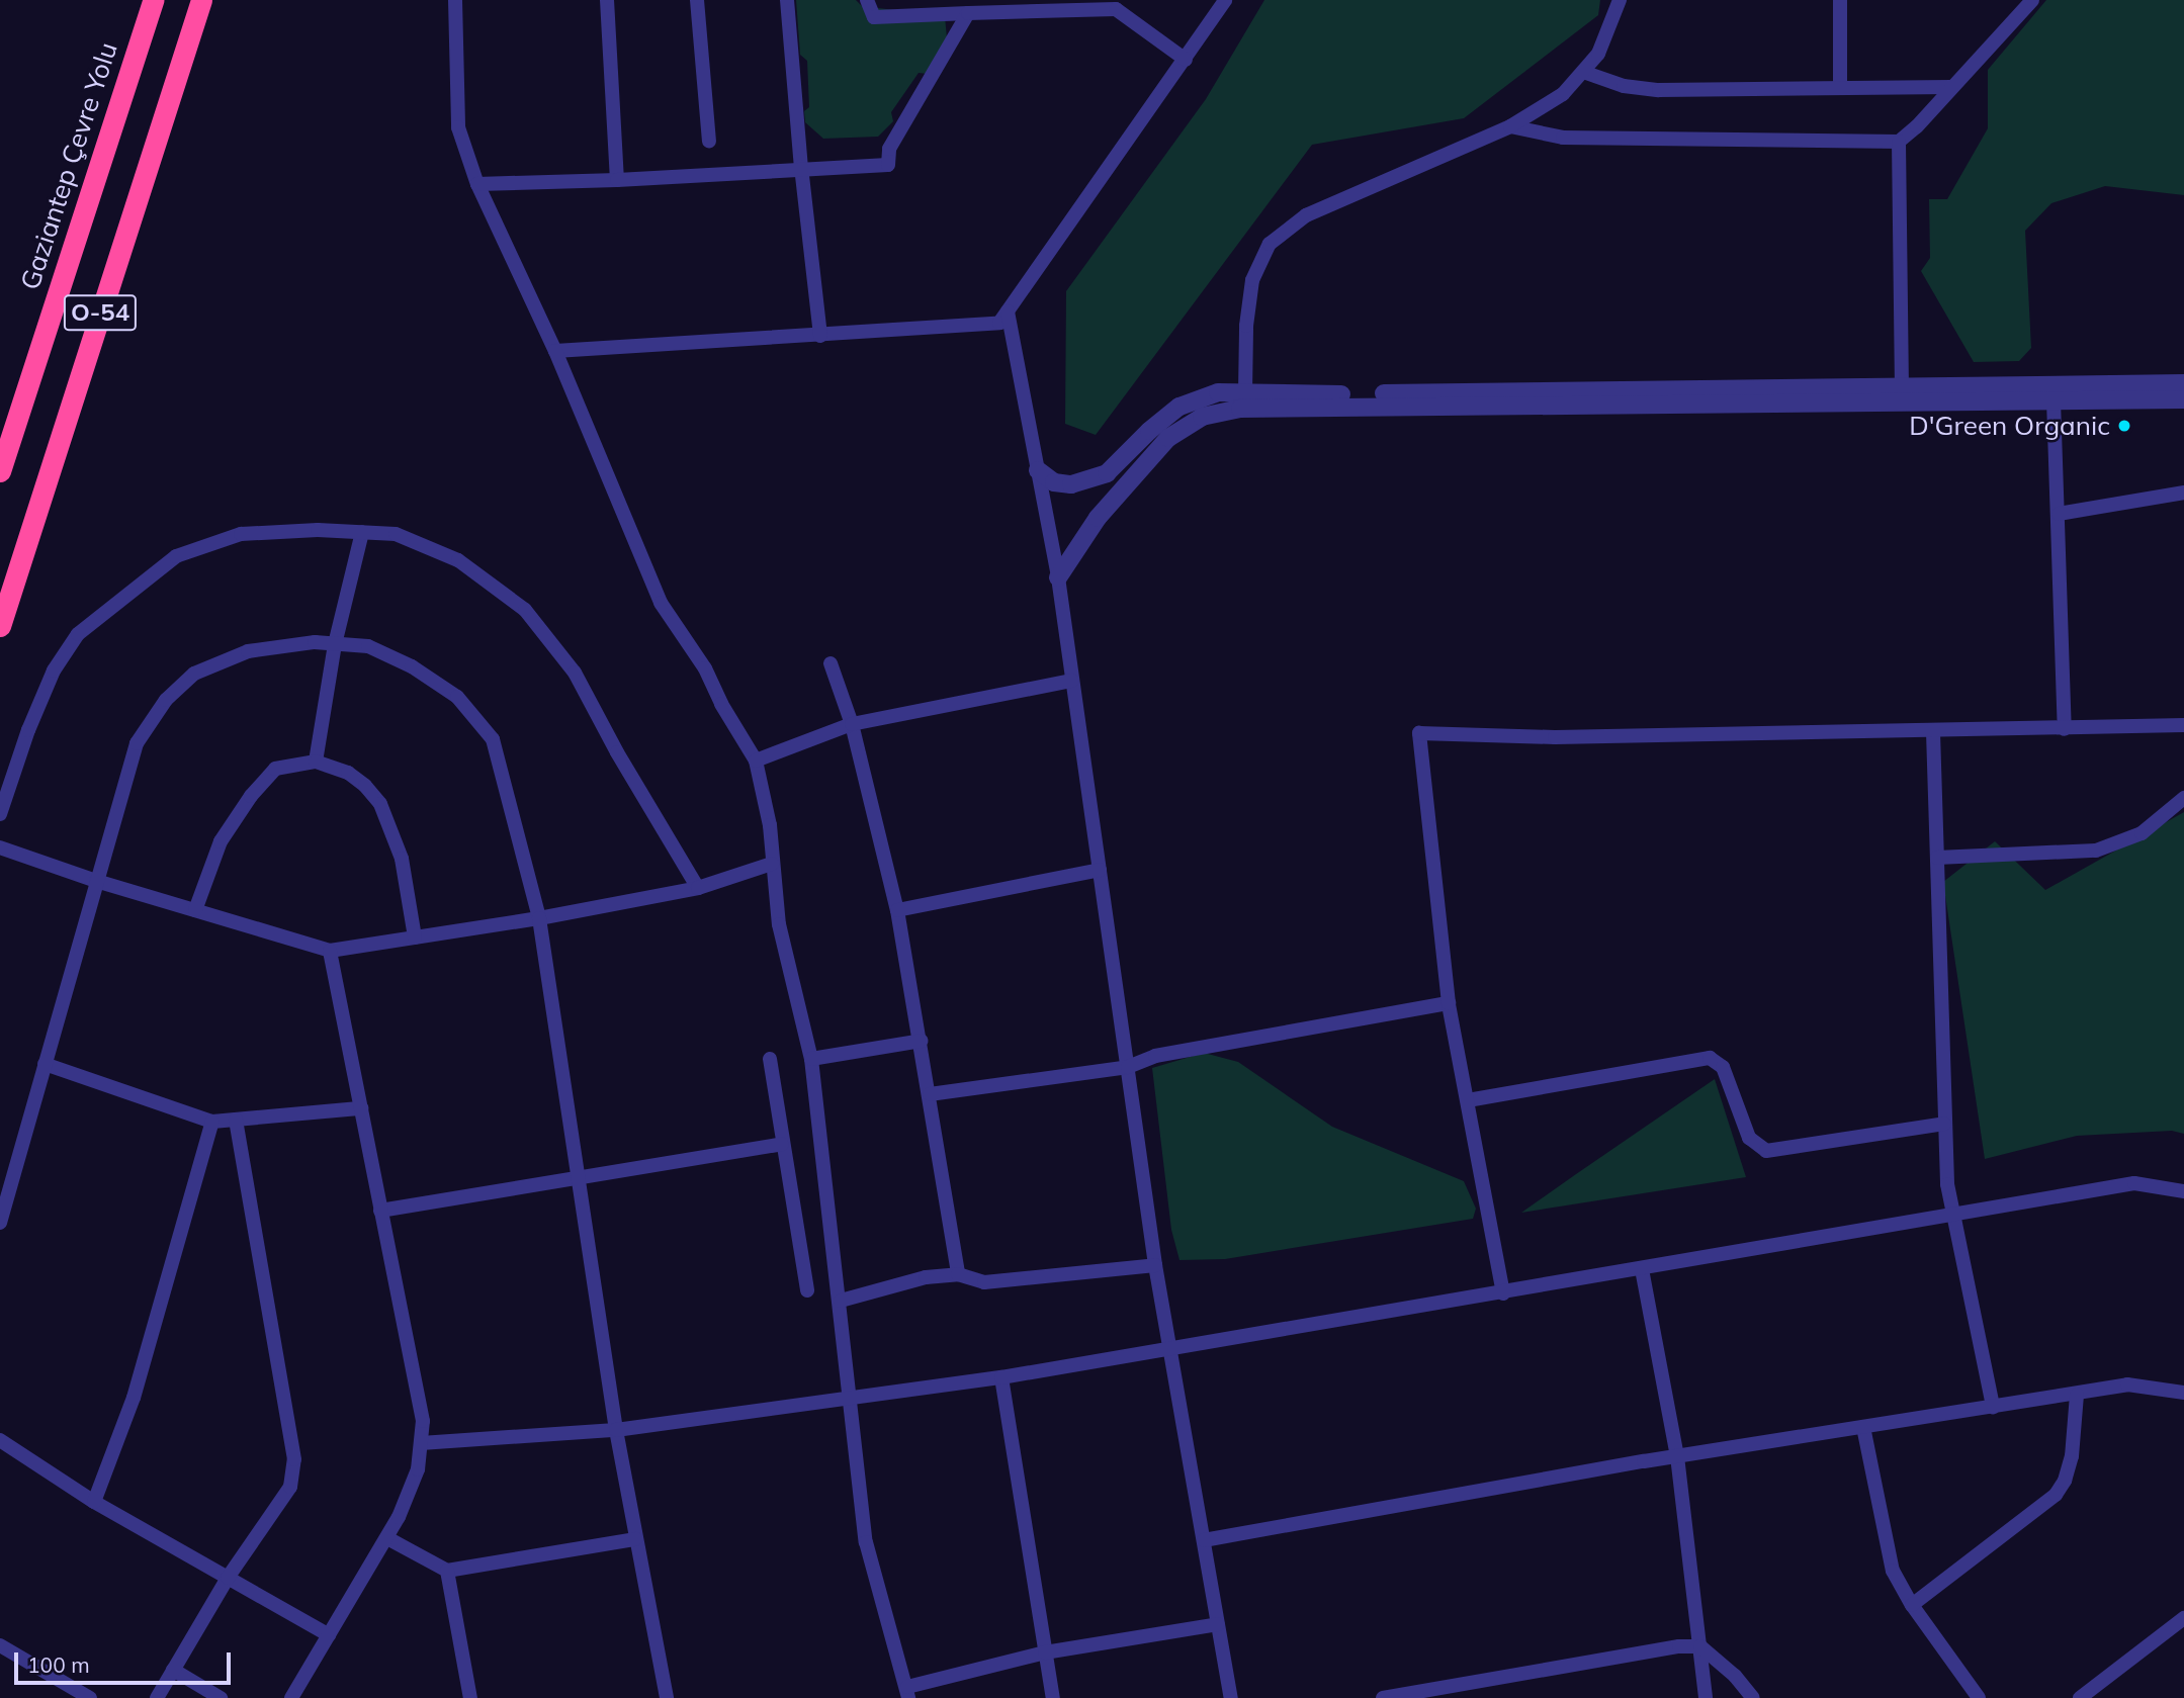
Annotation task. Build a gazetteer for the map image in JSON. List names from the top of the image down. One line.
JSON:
{"streets":{"highway":["Gaziantep Çevre Yolu","O-54"]},"places":["D'Green Organic"],"scale_bar":"100 m"}
